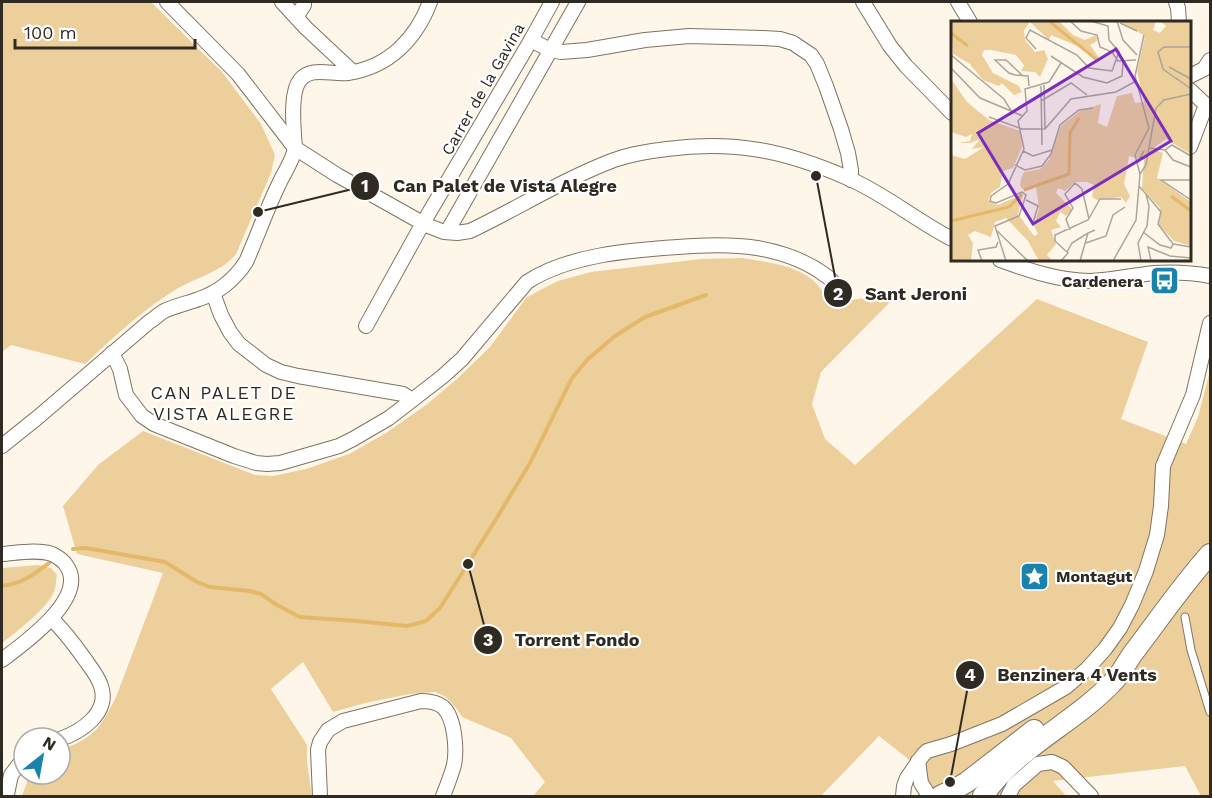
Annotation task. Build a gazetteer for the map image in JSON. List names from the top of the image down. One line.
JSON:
{"streets":{"street":["Carrer de la Gavina"]},"districts":["CAN PALET DE VISTA ALEGRE"],"places":{"other":["Sant Jeroni","Can Palet de Vista Alegre","Torrent Fondo","Benzinera 4 Vents"],"bus stop":["Cardenera"],"place":["Montagut"]},"scale_bar":"100 m","north":"top right"}
